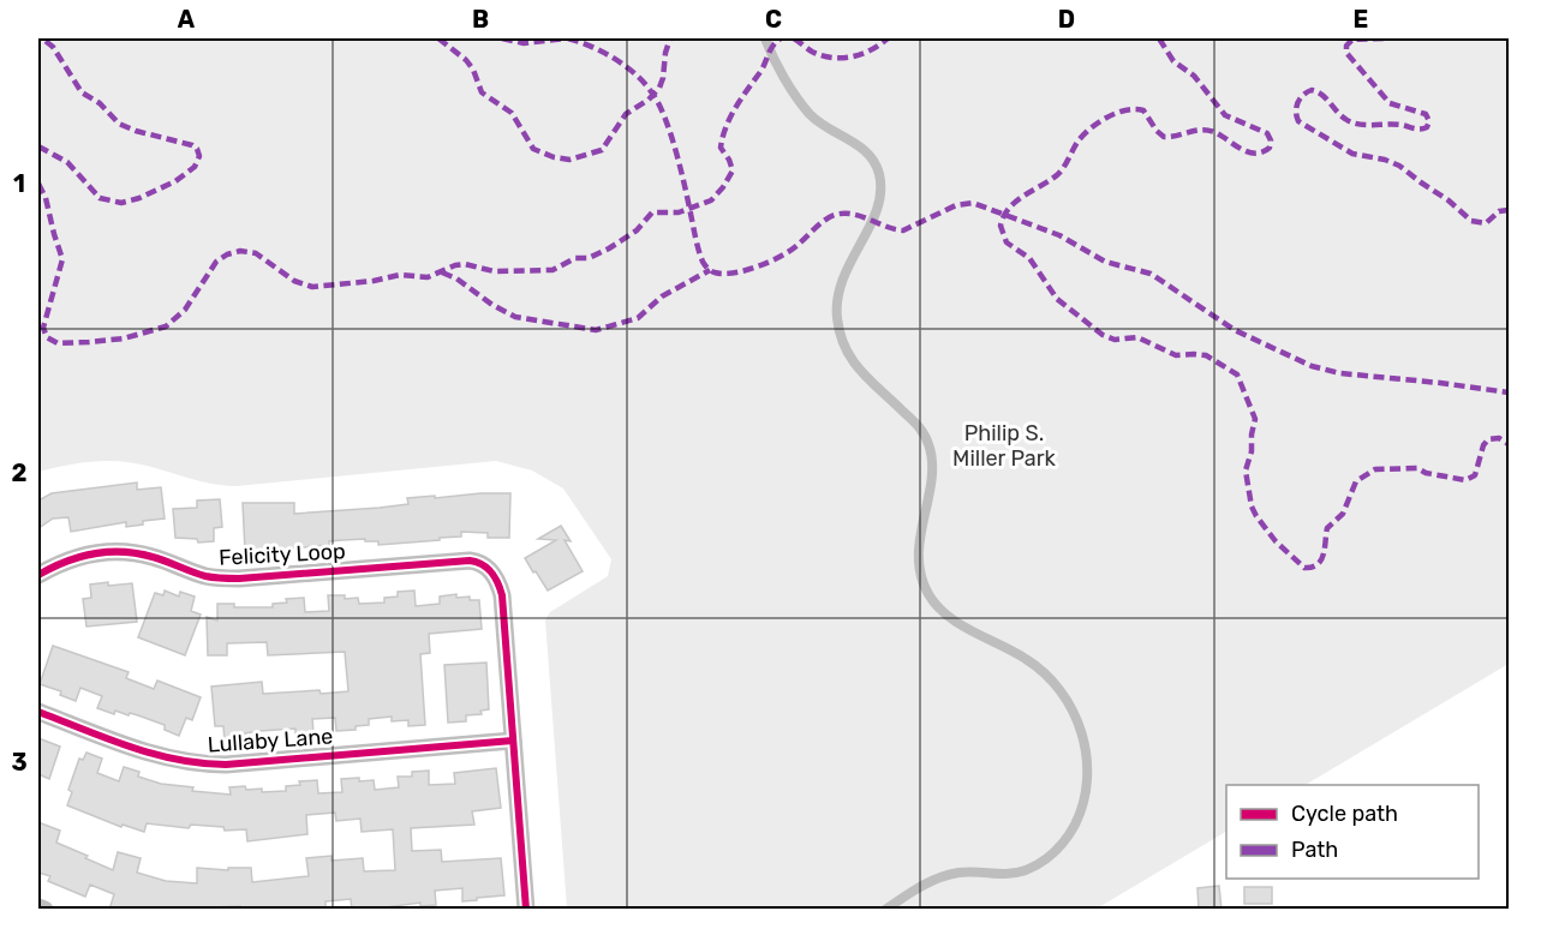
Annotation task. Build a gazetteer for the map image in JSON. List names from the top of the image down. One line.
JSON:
{"streets":{"street":["Felicity Loop","Lullaby Lane"]},"crossings":[["Felicity Loop","Lullaby Lane"]],"parks":["Philip S. Miller Park"],"legend":["Cycle path","Path"],"grid":{"columns":["A","B","C","D","E"],"rows":["1","2","3"]}}
